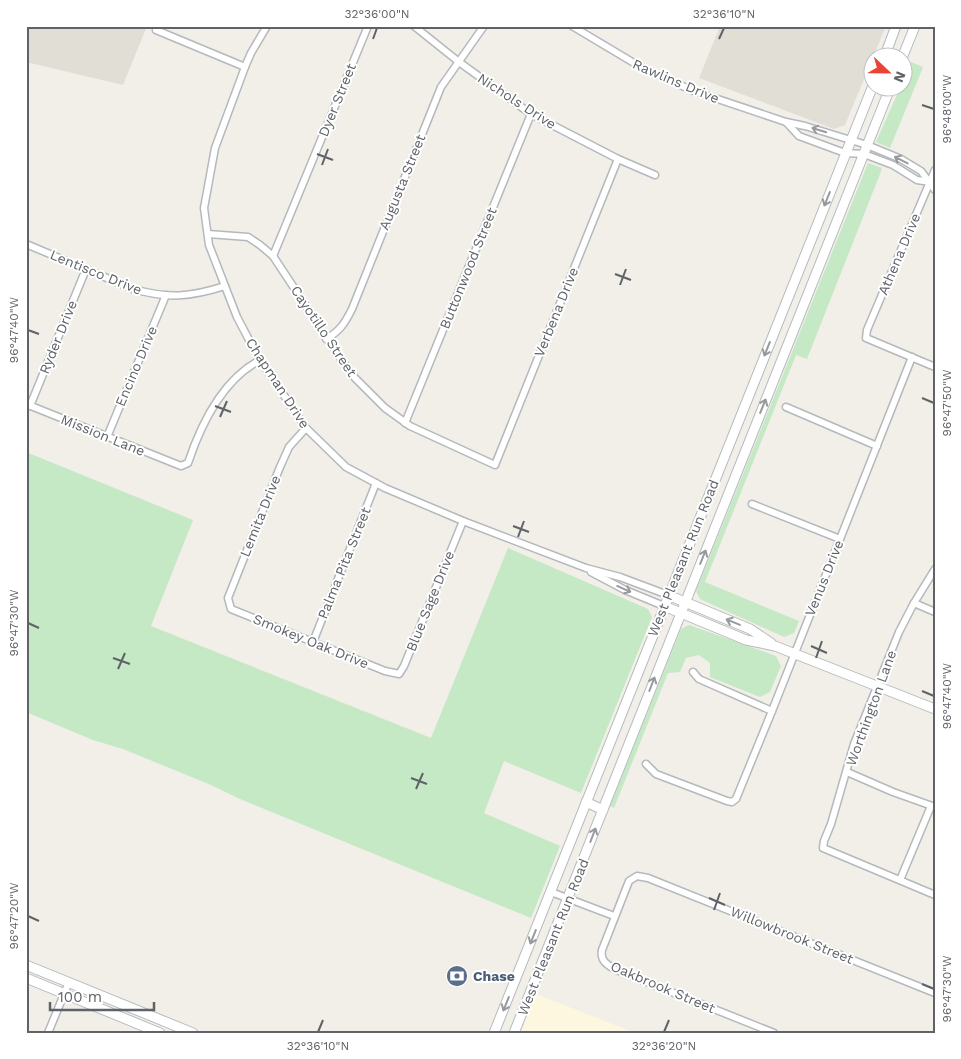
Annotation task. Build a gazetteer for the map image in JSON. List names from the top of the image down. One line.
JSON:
{"streets":{"main road":["Chapman Drive","West Pleasant Run Road"],"street":["Rawlins Drive","Dyer Street","Nichols Drive","Augusta Street","Athena Drive","Buttonwood Street","Lentisco Drive","Verbena Drive","Cayotillo Street","Ryder Drive","Encino Drive","Mission Lane","Lemita Drive","Palma Pita Street","Venus Drive","Blue Sage Drive","Smokey Oak Drive","Worthington Lane","Willowbrook Street","Oakbrook Street"]},"crossings":[["Rawlins Drive","Athena Drive"],["Rawlins Drive","West Pleasant Run Road"],["Dyer Street","Cayotillo Street"],["Nichols Drive","Augusta Street"],["Nichols Drive","Buttonwood Street"],["Nichols Drive","Verbena Drive"],["Augusta Street","Cayotillo Street"],["Athena Drive","Venus Drive"],["Buttonwood Street","Cayotillo Street"],["Lentisco Drive","Ryder Drive"],["Lentisco Drive","Encino Drive"],["Lentisco Drive","Chapman Drive"],["Verbena Drive","Cayotillo Street"],["Cayotillo Street","Chapman Drive"],["Ryder Drive","Mission Lane"],["Encino Drive","Mission Lane"],["Chapman Drive","Mission Lane"],["Chapman Drive","Lemita Drive"],["Chapman Drive","West Pleasant Run Road"],["Chapman Drive","Palma Pita Street"],["Chapman Drive","Venus Drive"],["Chapman Drive","Blue Sage Drive"],["Chapman Drive","Worthington Lane"],["Lemita Drive","Smokey Oak Drive"],["Palma Pita Street","Smokey Oak Drive"],["Blue Sage Drive","Smokey Oak Drive"],["Willowbrook Street","Oakbrook Street"]],"places":{"bank":["Chase"]},"scale_bar":"100 m","north":"right","coordinates":["32°36'00\"N","32°36'10\"N","96°48'00\"W","96°47'40\"W","96°47'50\"W","96°47'30\"W","96°47'20\"W","32°36'20\"N"]}
